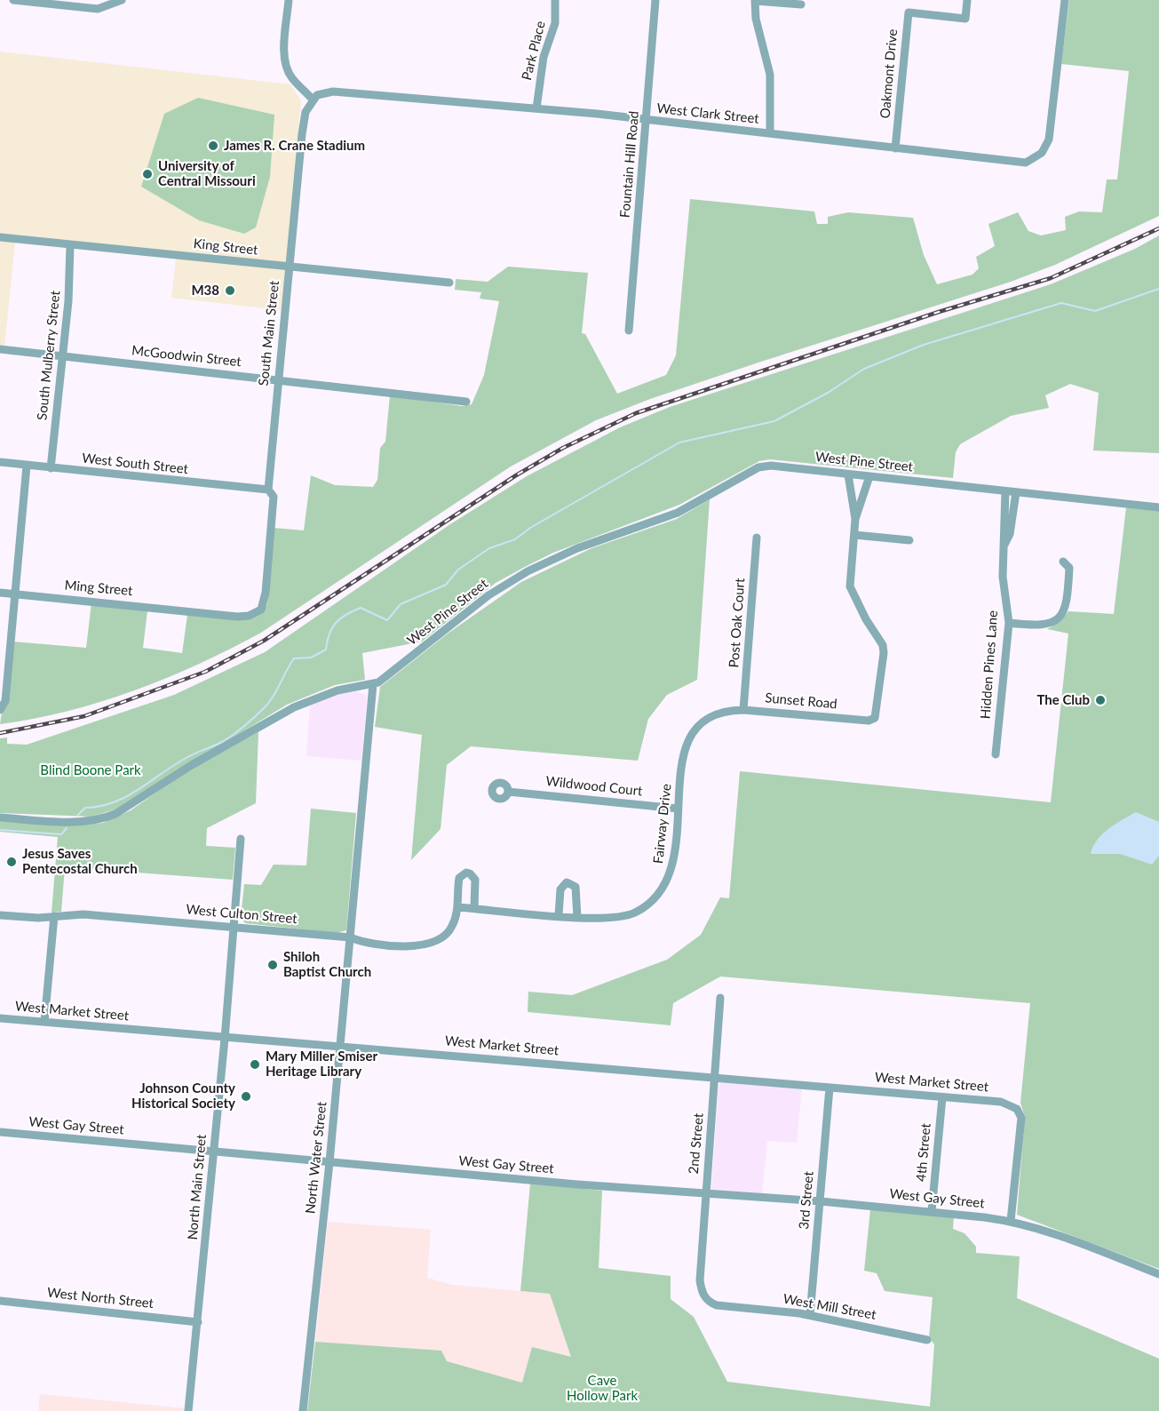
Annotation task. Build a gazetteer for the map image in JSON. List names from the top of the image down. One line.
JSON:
{"streets":{"street":["Park Place","Oakmont Drive","West Clark Street","Fountain Hill Road","King Street","South Main Street","South Mulberry Street","McGoodwin Street","West Pine Street","West South Street","Ming Street","Post Oak Court","Hidden Pines Lane","Sunset Road","Wildwood Court","Fairway Drive","West Culton Street","West Market Street","West Gay Street","2nd Street","4th Street","North Water Street","North Main Street","3rd Street","West North Street","West Mill Street"]},"crossings":[["Park Place","West Clark Street"],["Oakmont Drive","West Clark Street"],["West Clark Street","Fountain Hill Road"],["West Clark Street","South Main Street"],["King Street","South Main Street"],["King Street","South Mulberry Street"],["South Main Street","McGoodwin Street"],["South Main Street","West South Street"],["South Main Street","Ming Street"],["South Mulberry Street","McGoodwin Street"],["South Mulberry Street","West South Street"],["West Pine Street","Hidden Pines Lane"],["West Pine Street","North Water Street"],["Post Oak Court","Sunset Road"],["Post Oak Court","Fairway Drive"],["Sunset Road","Fairway Drive"],["Wildwood Court","Fairway Drive"],["Fairway Drive","West Culton Street"],["West Culton Street","North Water Street"],["West Culton Street","North Main Street"],["West Market Street","West Gay Street"],["West Market Street","2nd Street"],["West Market Street","4th Street"],["West Market Street","North Water Street"],["West Market Street","North Main Street"],["West Market Street","3rd Street"],["West Gay Street","2nd Street"],["West Gay Street","4th Street"],["West Gay Street","North Water Street"],["West Gay Street","North Main Street"],["West Gay Street","3rd Street"],["2nd Street","West Mill Street"],["North Main Street","West North Street"],["3rd Street","West Mill Street"]],"parks":["Blind Boone Park","Cave Hollow Park"],"places":["James R. Crane Stadium","University of Central Missouri","M38","The Club","Jesus Saves Pentecostal Church","Shiloh Baptist Church","Mary Miller Smiser Heritage Library","Johnson County Historical Society"]}
